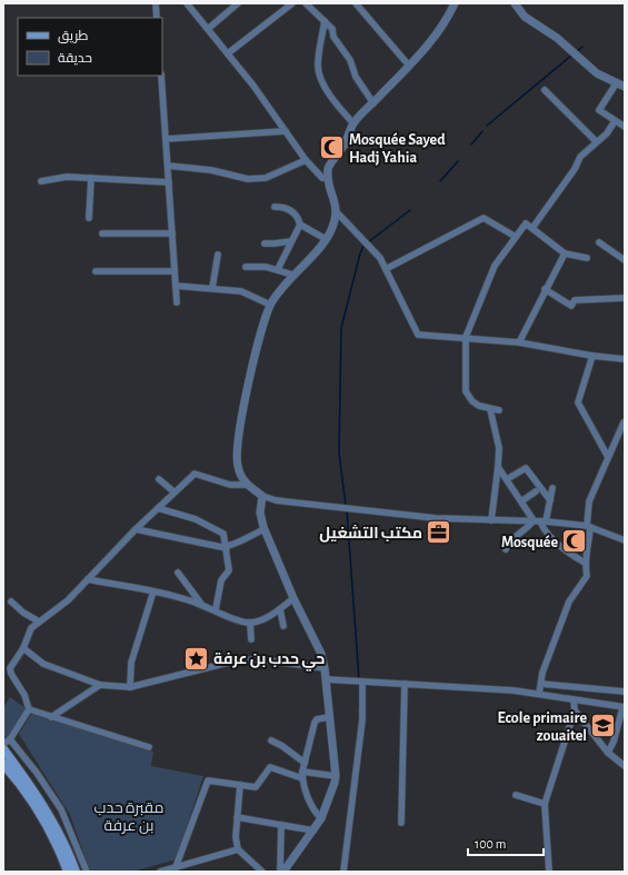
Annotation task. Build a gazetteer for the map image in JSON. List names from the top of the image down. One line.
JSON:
{"parks":["مقبرة حدب بن عرفة"],"places":{"mosque":["Mosquée Sayed Hadj Yahia","Mosquée"],"office":["مكتب التشغيل"],"place":["حي حدب بن عرفة"],"school or university":["Ecole primaire zouaitel"]},"legend":["طريق","حديقة"],"scale_bar":"100 m"}
